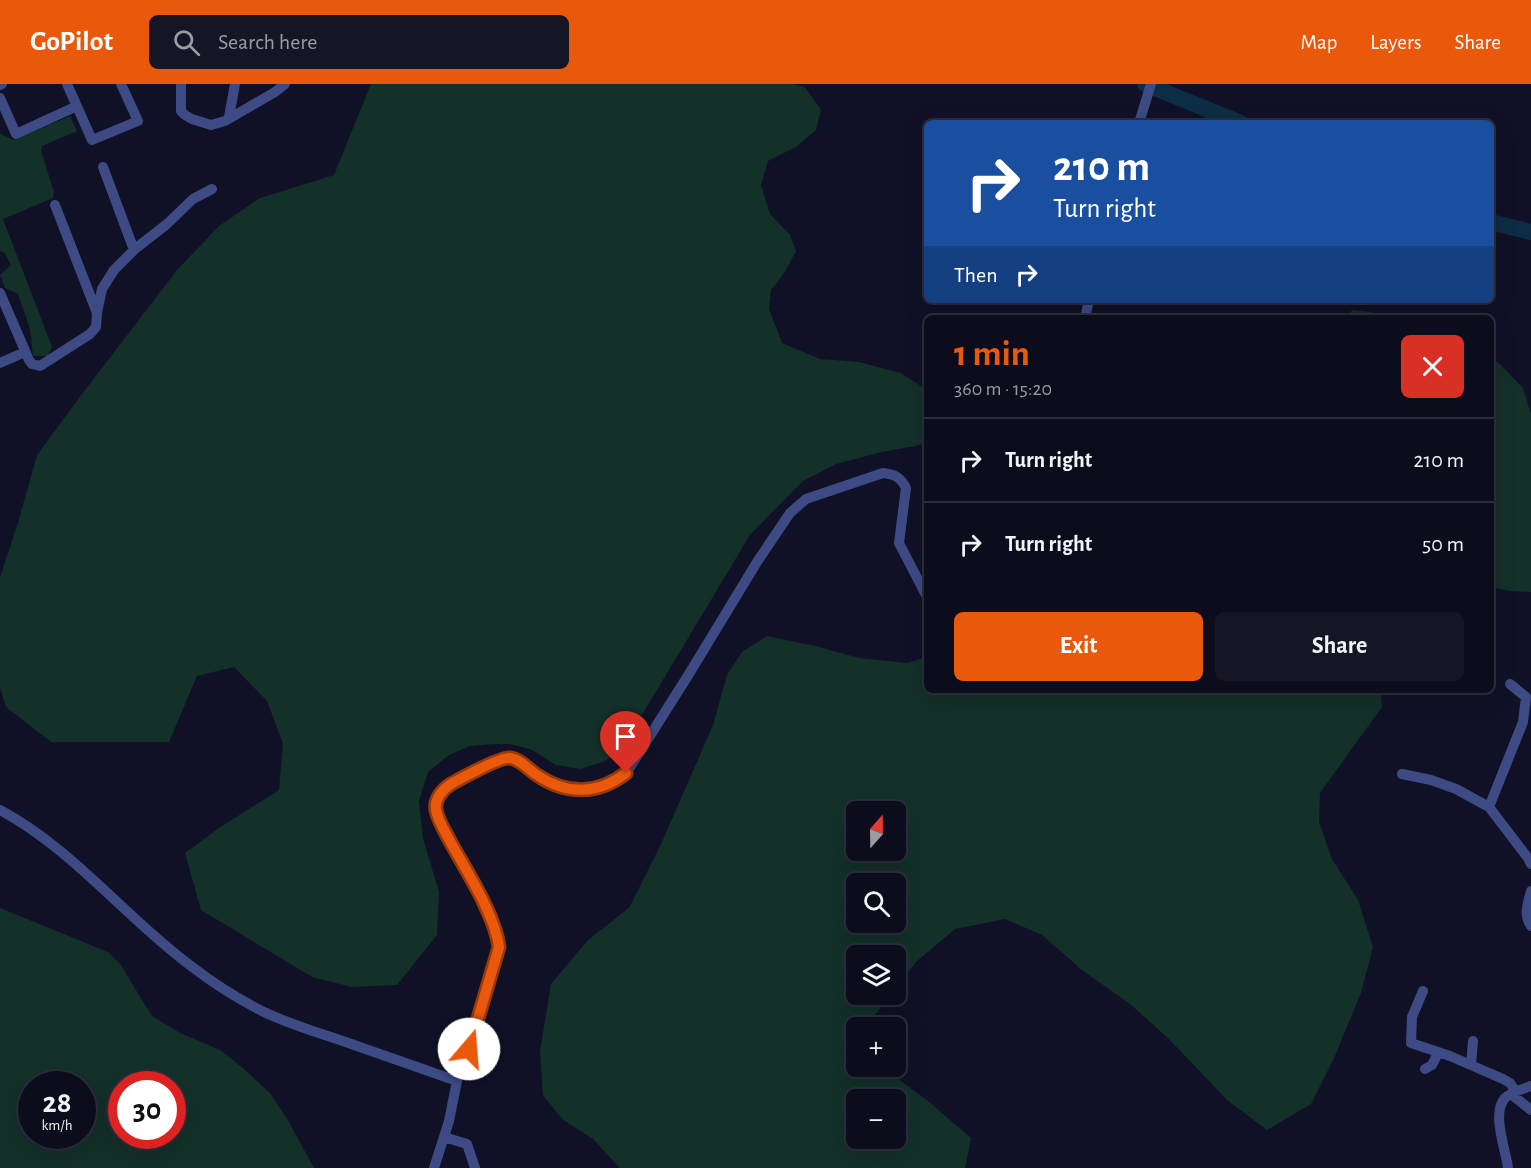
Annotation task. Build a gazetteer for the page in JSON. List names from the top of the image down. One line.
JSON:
{"north":"top","page":{"header":"GoPilot","search":"Search here","nav":["Map","Layers","Share"],"turn":["210 m","Turn right"],"then":"Then","heading":["1 min","360 m · 15:20"],"list":[{"name":"Turn right","value":"210 m"},{"name":"Turn right","value":"50 m"}],"buttons":["Exit","Share"],"map_buttons":["+","−"],"speed":"28 km/h","limit":"30"}}
